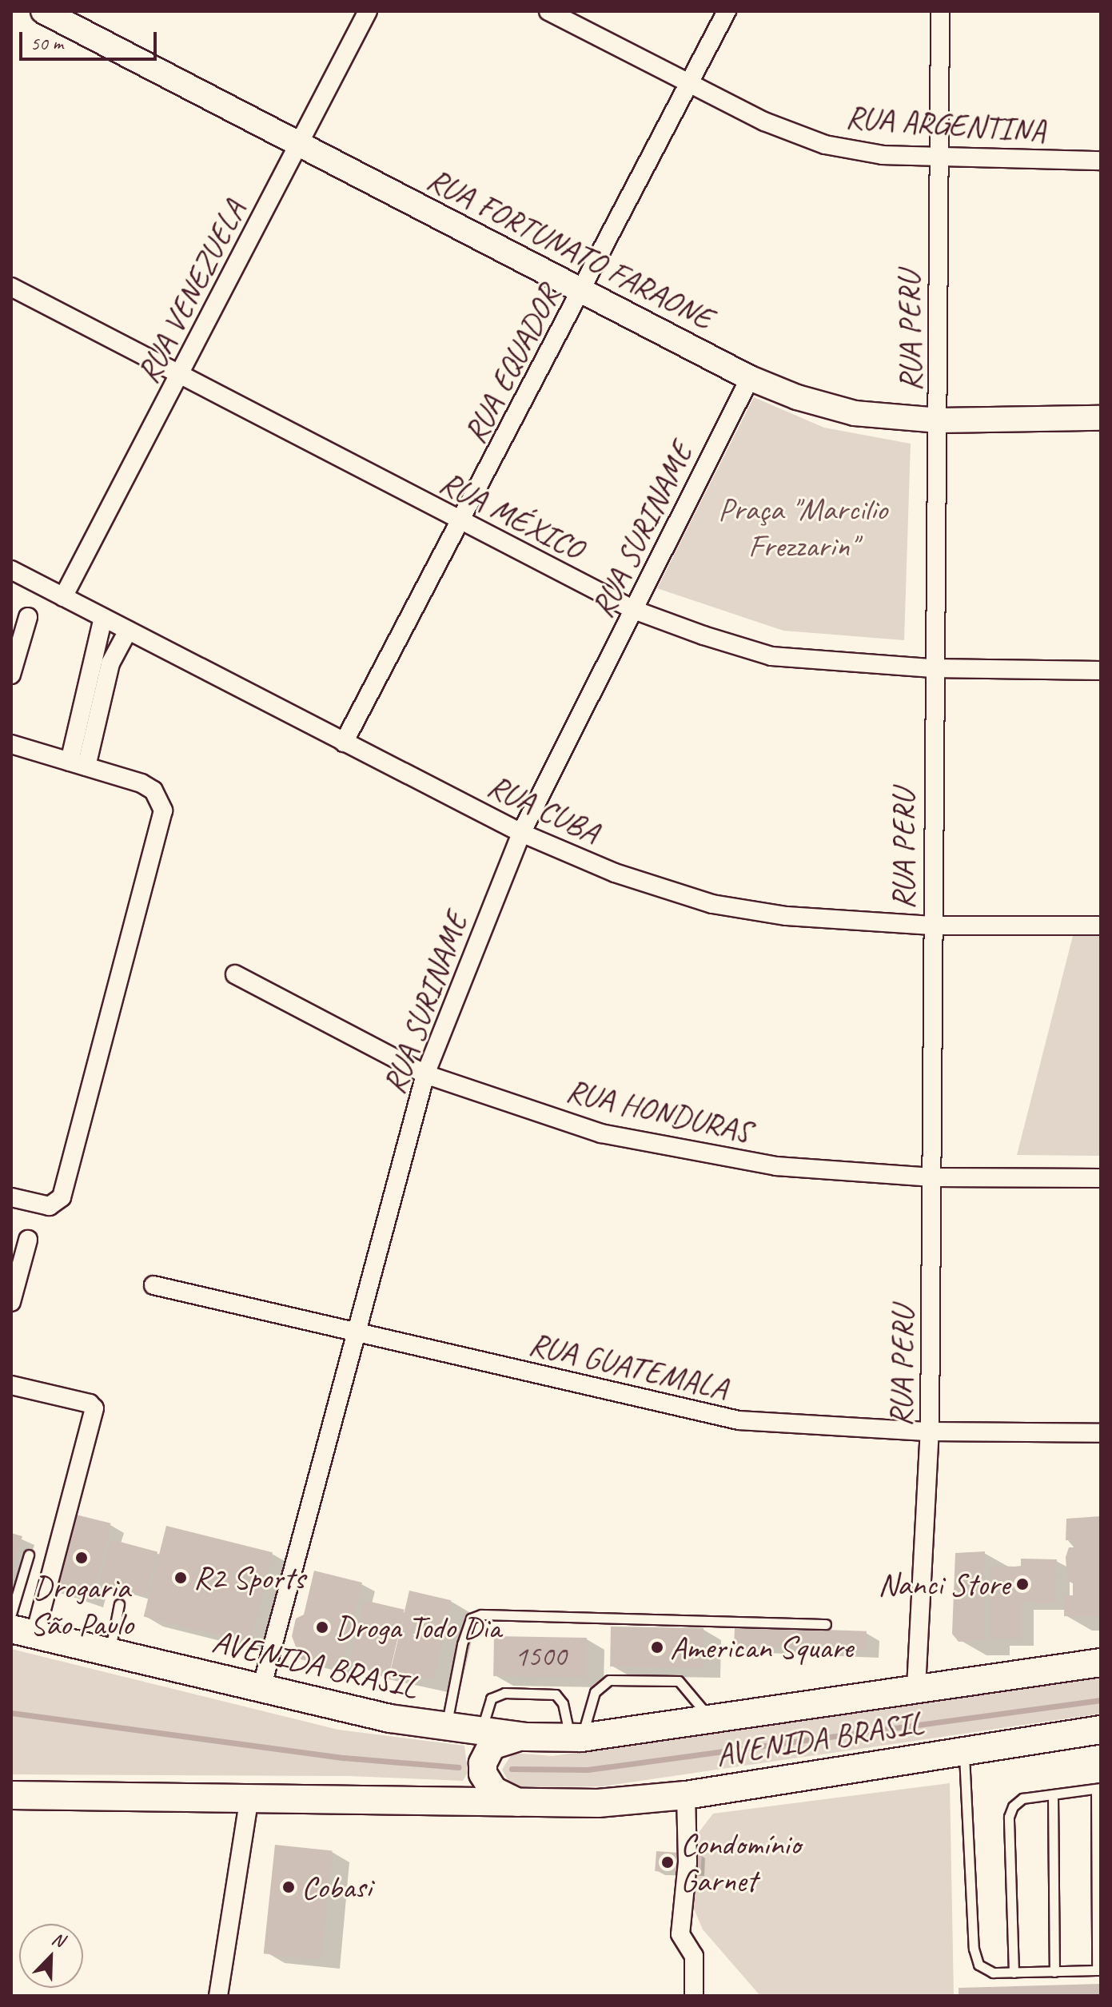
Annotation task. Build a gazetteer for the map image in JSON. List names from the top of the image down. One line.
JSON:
{"streets":{"main road":["RUA FORTUNATO FARAONE","AVENIDA BRASIL"],"street":["RUA ARGENTINA","RUA VENEZUELA","RUA PERU","RUA EQUADOR","RUA MÉXICO","RUA SURINAME","RUA CUBA","RUA HONDURAS","RUA GUATEMALA"]},"crossings":[["RUA ARGENTINA","RUA PERU"],["RUA ARGENTINA","RUA EQUADOR"],["RUA FORTUNATO FARAONE","RUA VENEZUELA"],["RUA FORTUNATO FARAONE","RUA PERU"],["RUA FORTUNATO FARAONE","RUA EQUADOR"],["RUA FORTUNATO FARAONE","RUA SURINAME"],["RUA VENEZUELA","RUA MÉXICO"],["RUA VENEZUELA","RUA CUBA"],["RUA PERU","RUA MÉXICO"],["RUA PERU","RUA CUBA"],["RUA PERU","RUA HONDURAS"],["RUA PERU","RUA GUATEMALA"],["RUA PERU","AVENIDA BRASIL"],["RUA EQUADOR","RUA MÉXICO"],["RUA EQUADOR","RUA CUBA"],["RUA MÉXICO","RUA SURINAME"],["RUA SURINAME","RUA CUBA"],["RUA SURINAME","RUA HONDURAS"],["RUA SURINAME","RUA GUATEMALA"],["RUA SURINAME","AVENIDA BRASIL"]],"parks":["Praça \"Marcilio Frezzarin\""],"places":["Drogaria São Paulo","R2 Sports","Nanci Store","Droga Todo Dia","American Square","Condomínio Garnet","Cobasi"],"house_numbers":["1500"],"scale_bar":"50 m","north":"top right"}
